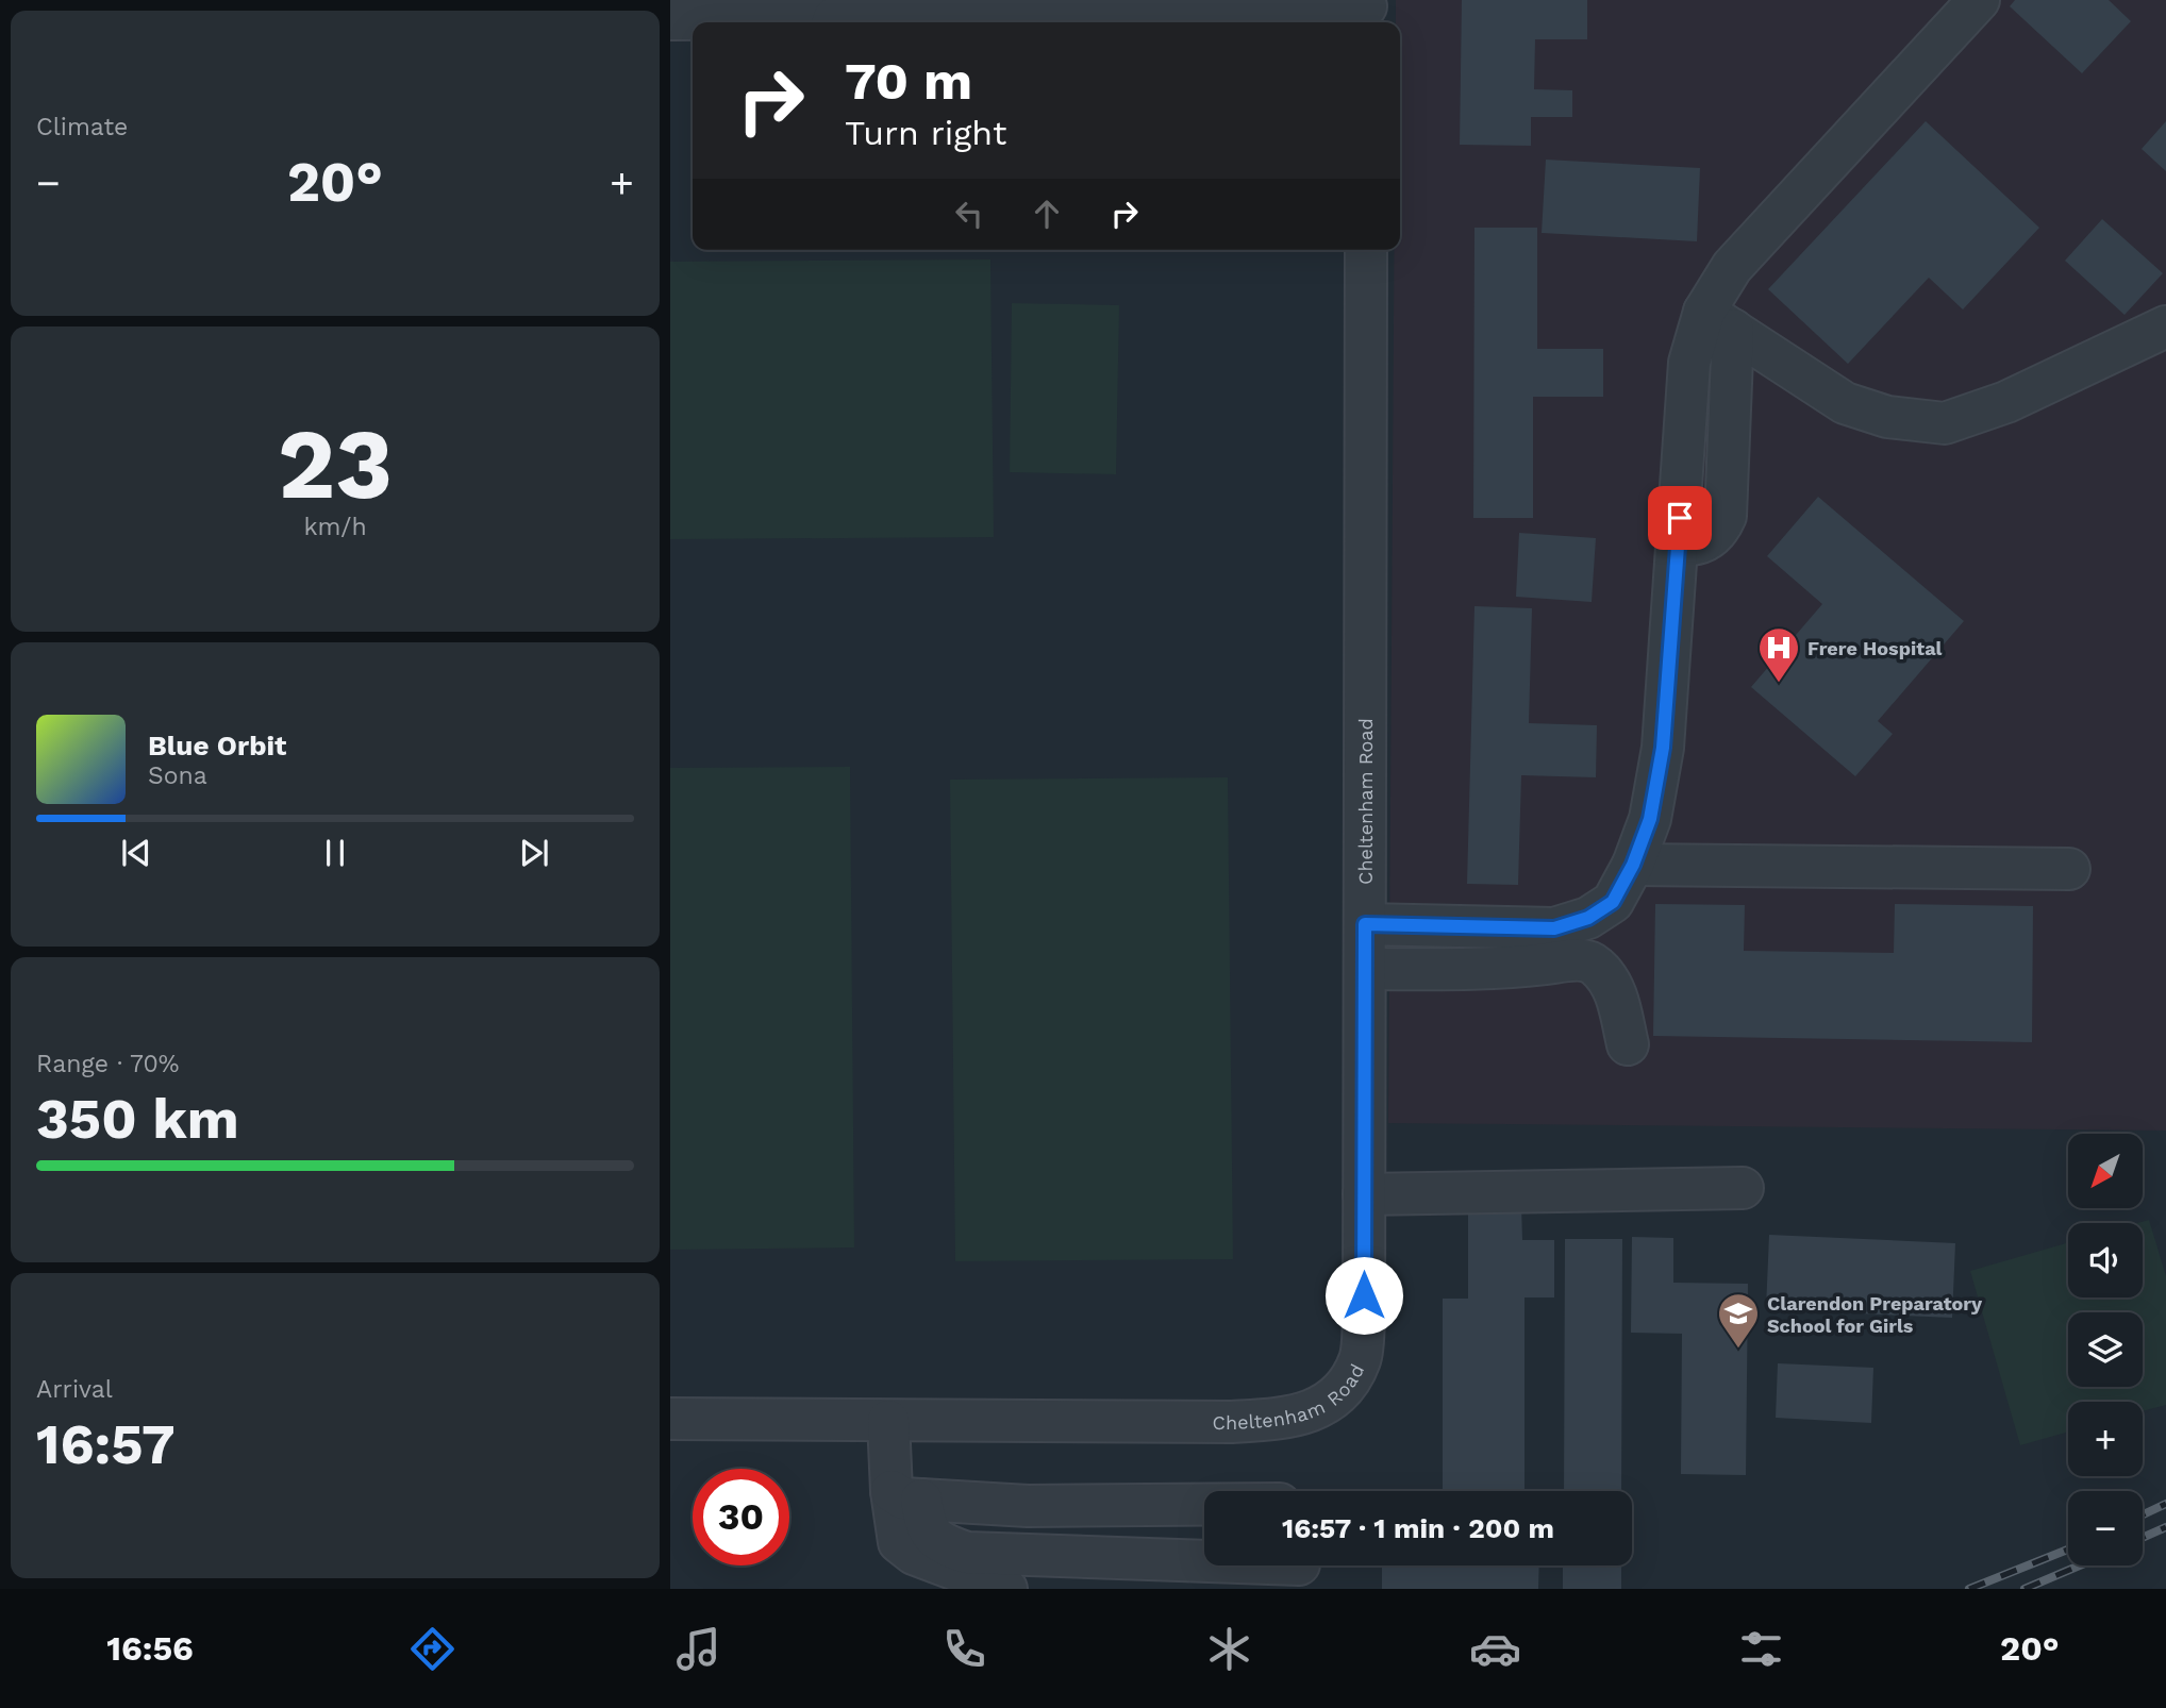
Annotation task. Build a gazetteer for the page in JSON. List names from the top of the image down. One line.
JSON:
{"streets":{"street":["Cheltenham Road"]},"places":{"hospital":["Frere Hospital"],"school or university":["Clarendon Preparatory School for Girls"]},"north":"bottom left","page":{"tile":["Climate",["23","km/h"],["Range · 70%","350 km"],["Arrival","16:57"]],"turn":["70 m","Turn right"],"heat":["−","20°","+"],"song":["Blue Orbit","Sona"],"map_buttons":["+","−"],"limit":"30","trip":"16:57 · 1 min · 200 m","tabs":["16:56","20°"]}}
